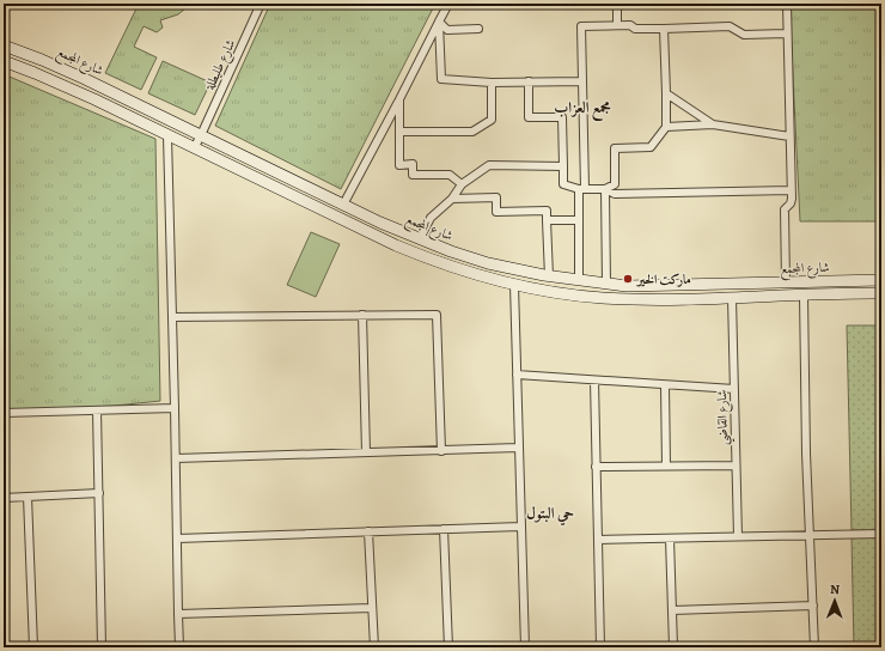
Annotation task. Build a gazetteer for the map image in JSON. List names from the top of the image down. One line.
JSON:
{"streets":{"street":["شارع المجمع","شارع طليطلة","شارع القاضي"]},"crossings":[["شارع المجمع","شارع طليطلة"],["شارع المجمع","شارع القاضي"]],"districts":["مجمع العزاب","حي البتول"],"places":["ماركت الخير"],"north":"top"}
